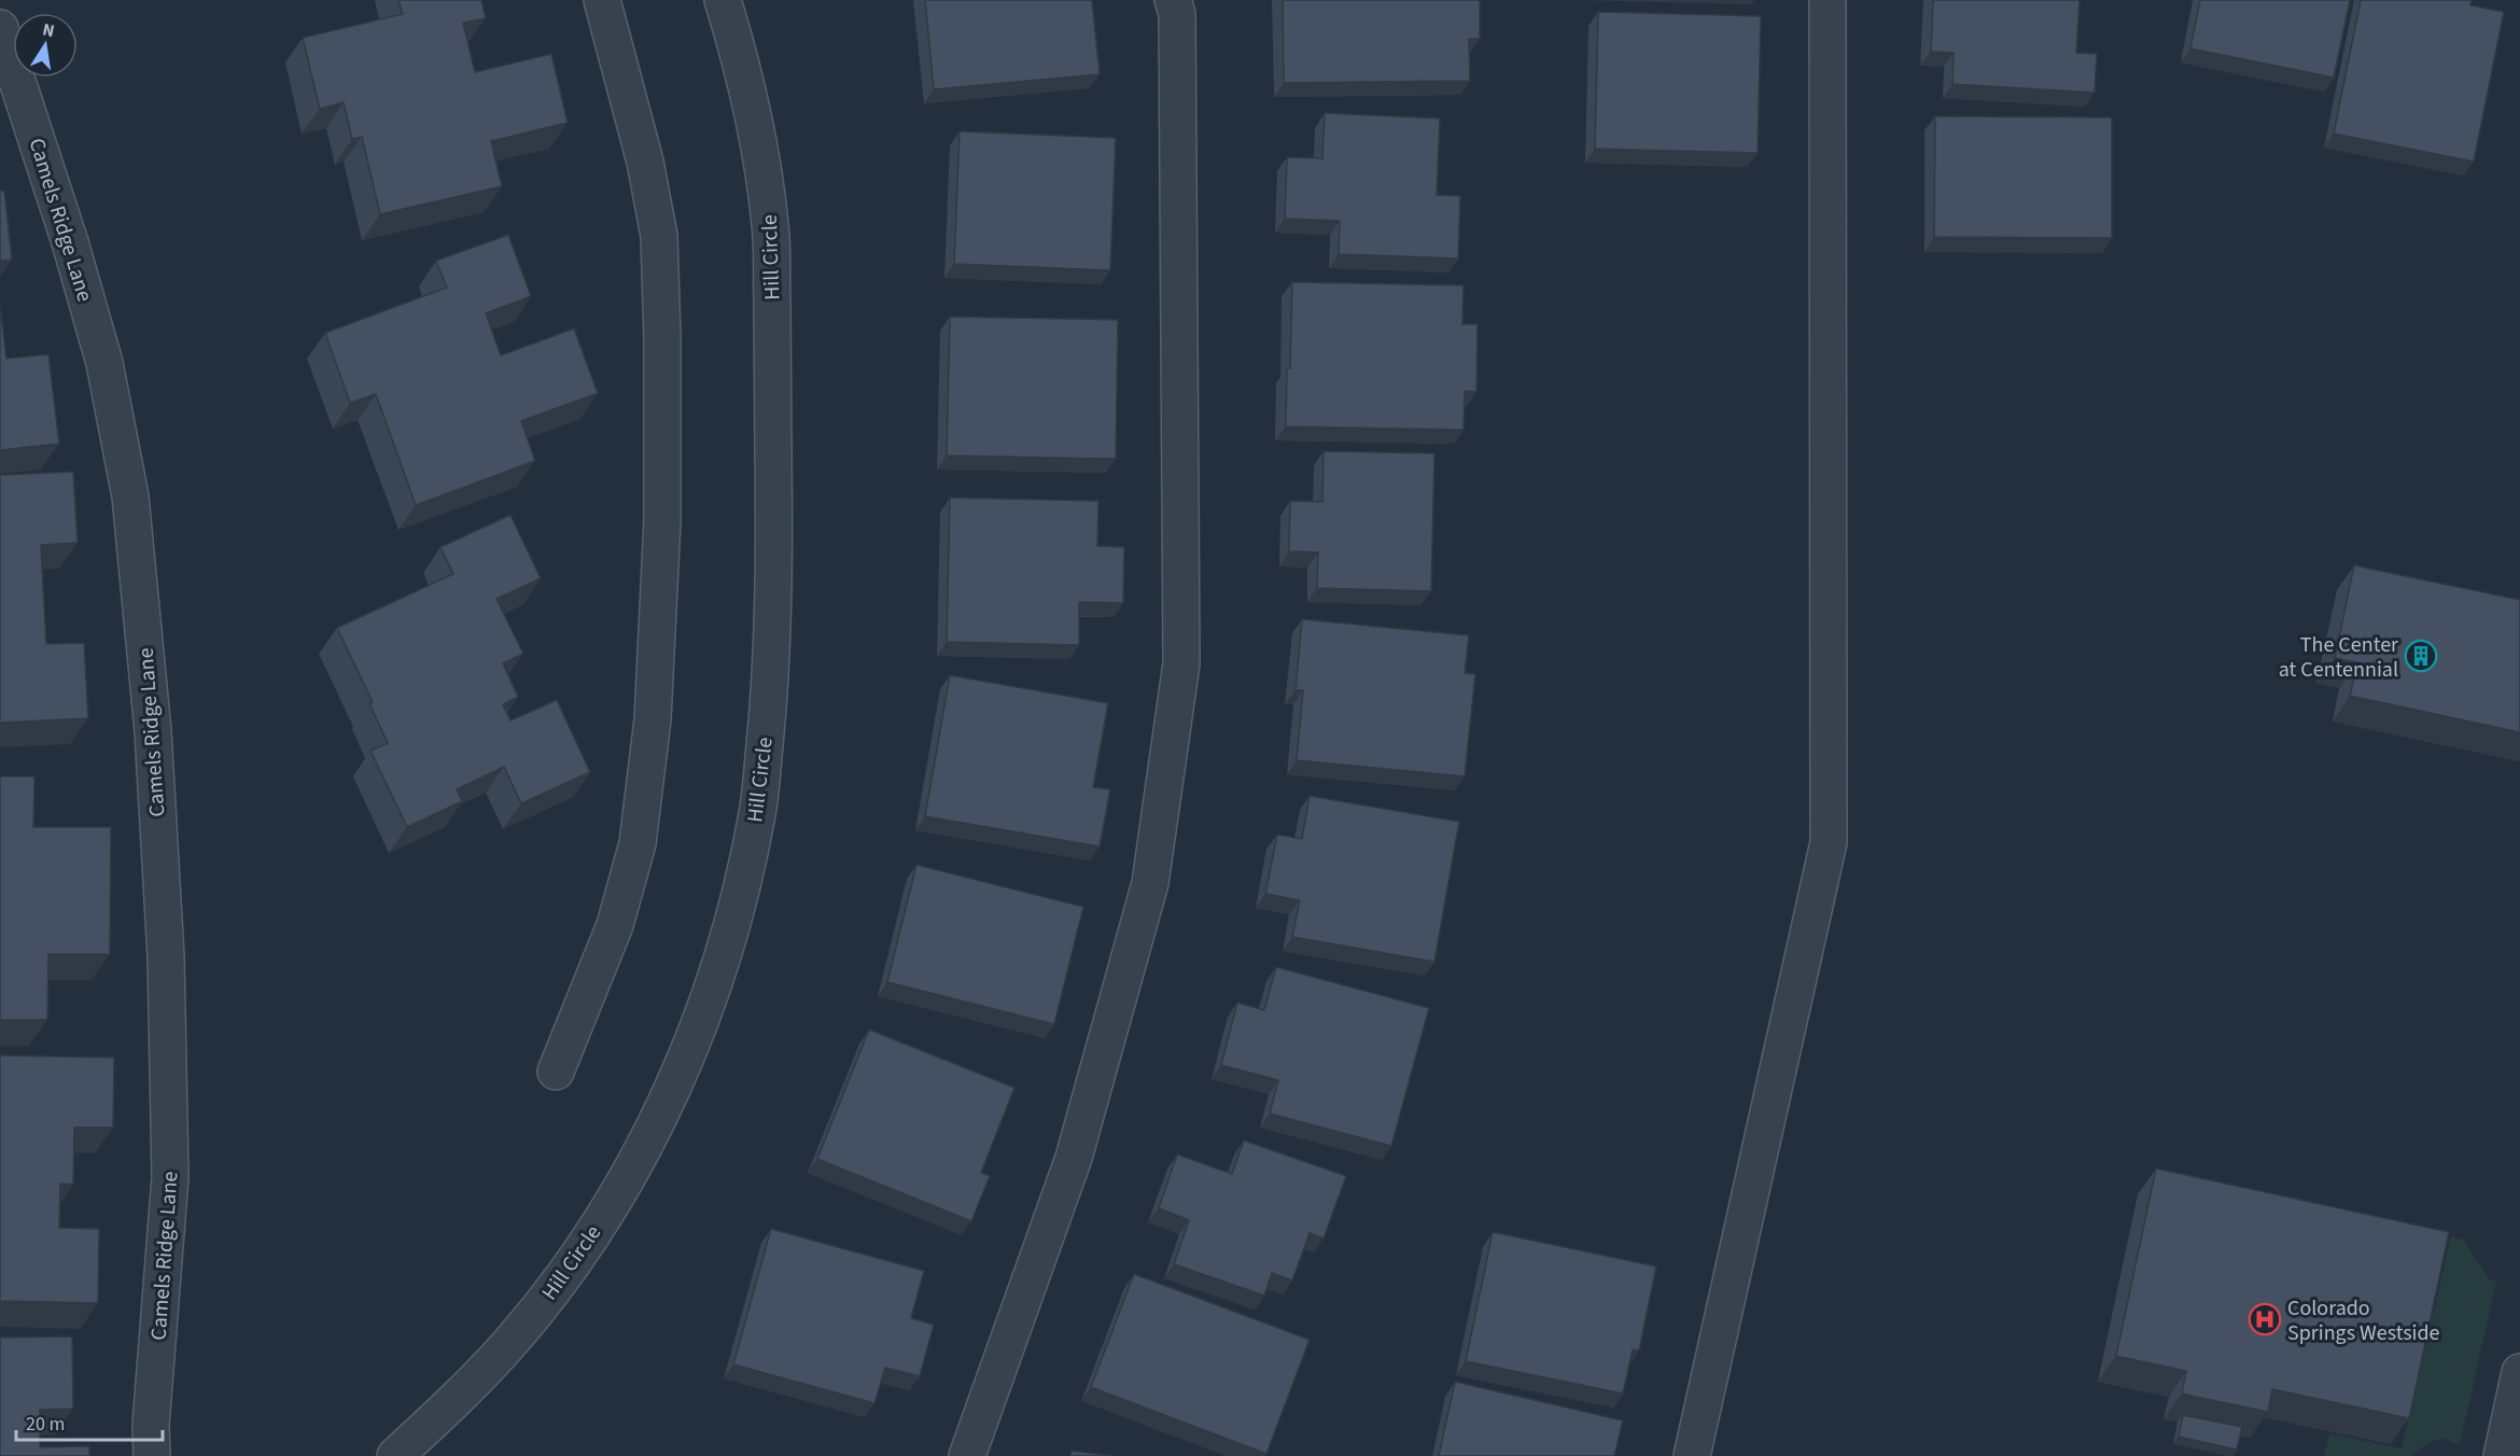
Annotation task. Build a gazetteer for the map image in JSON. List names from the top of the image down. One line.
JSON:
{"streets":{"street":["Camels Ridge Lane","Hill Circle"]},"places":{"building":["The Center at Centennial"],"hospital":["Colorado Springs Westside"]},"scale_bar":"20 m","north":"top"}
